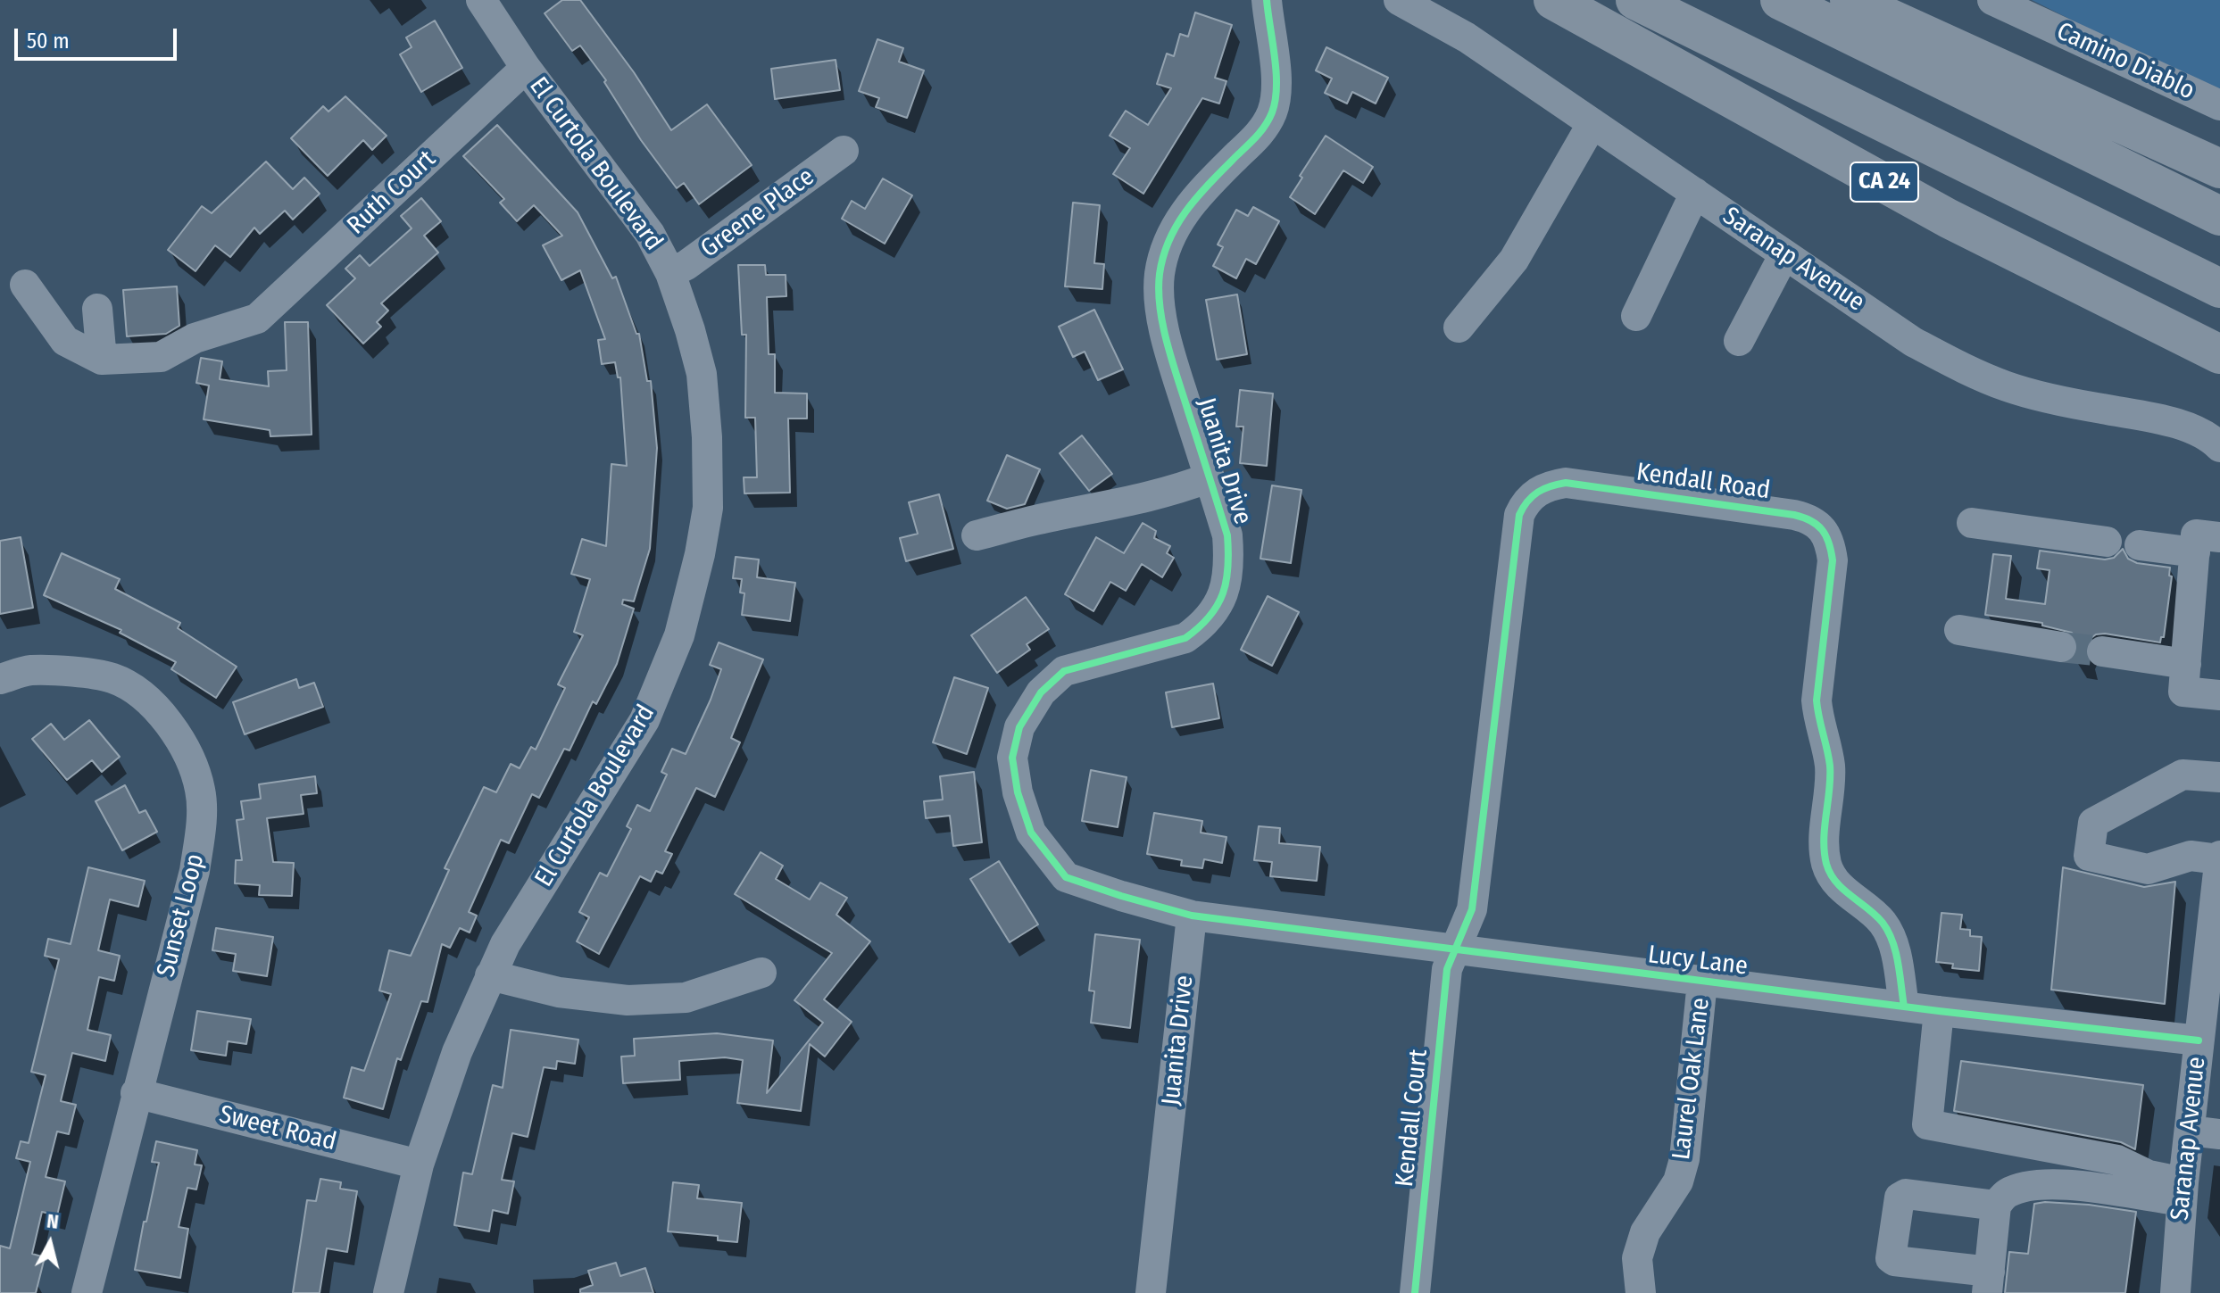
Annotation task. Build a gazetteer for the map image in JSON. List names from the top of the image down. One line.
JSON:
{"streets":{"highway":["CA 24"],"street":["Camino Diablo","El Curtola Boulevard","Ruth Court","Greene Place","Saranap Avenue","Juanita Drive","Kendall Road","Sunset Loop","Lucy Lane","Laurel Oak Lane","Kendall Court","Sweet Road"]},"crossings":[["El Curtola Boulevard","Ruth Court"],["El Curtola Boulevard","Greene Place"],["El Curtola Boulevard","Sweet Road"],["Saranap Avenue","Lucy Lane"],["Juanita Drive","Lucy Lane"],["Kendall Road","Lucy Lane"],["Kendall Road","Kendall Court"],["Sunset Loop","Sweet Road"],["Lucy Lane","Laurel Oak Lane"],["Lucy Lane","Kendall Court"]],"scale_bar":"50 m","north":"top"}
